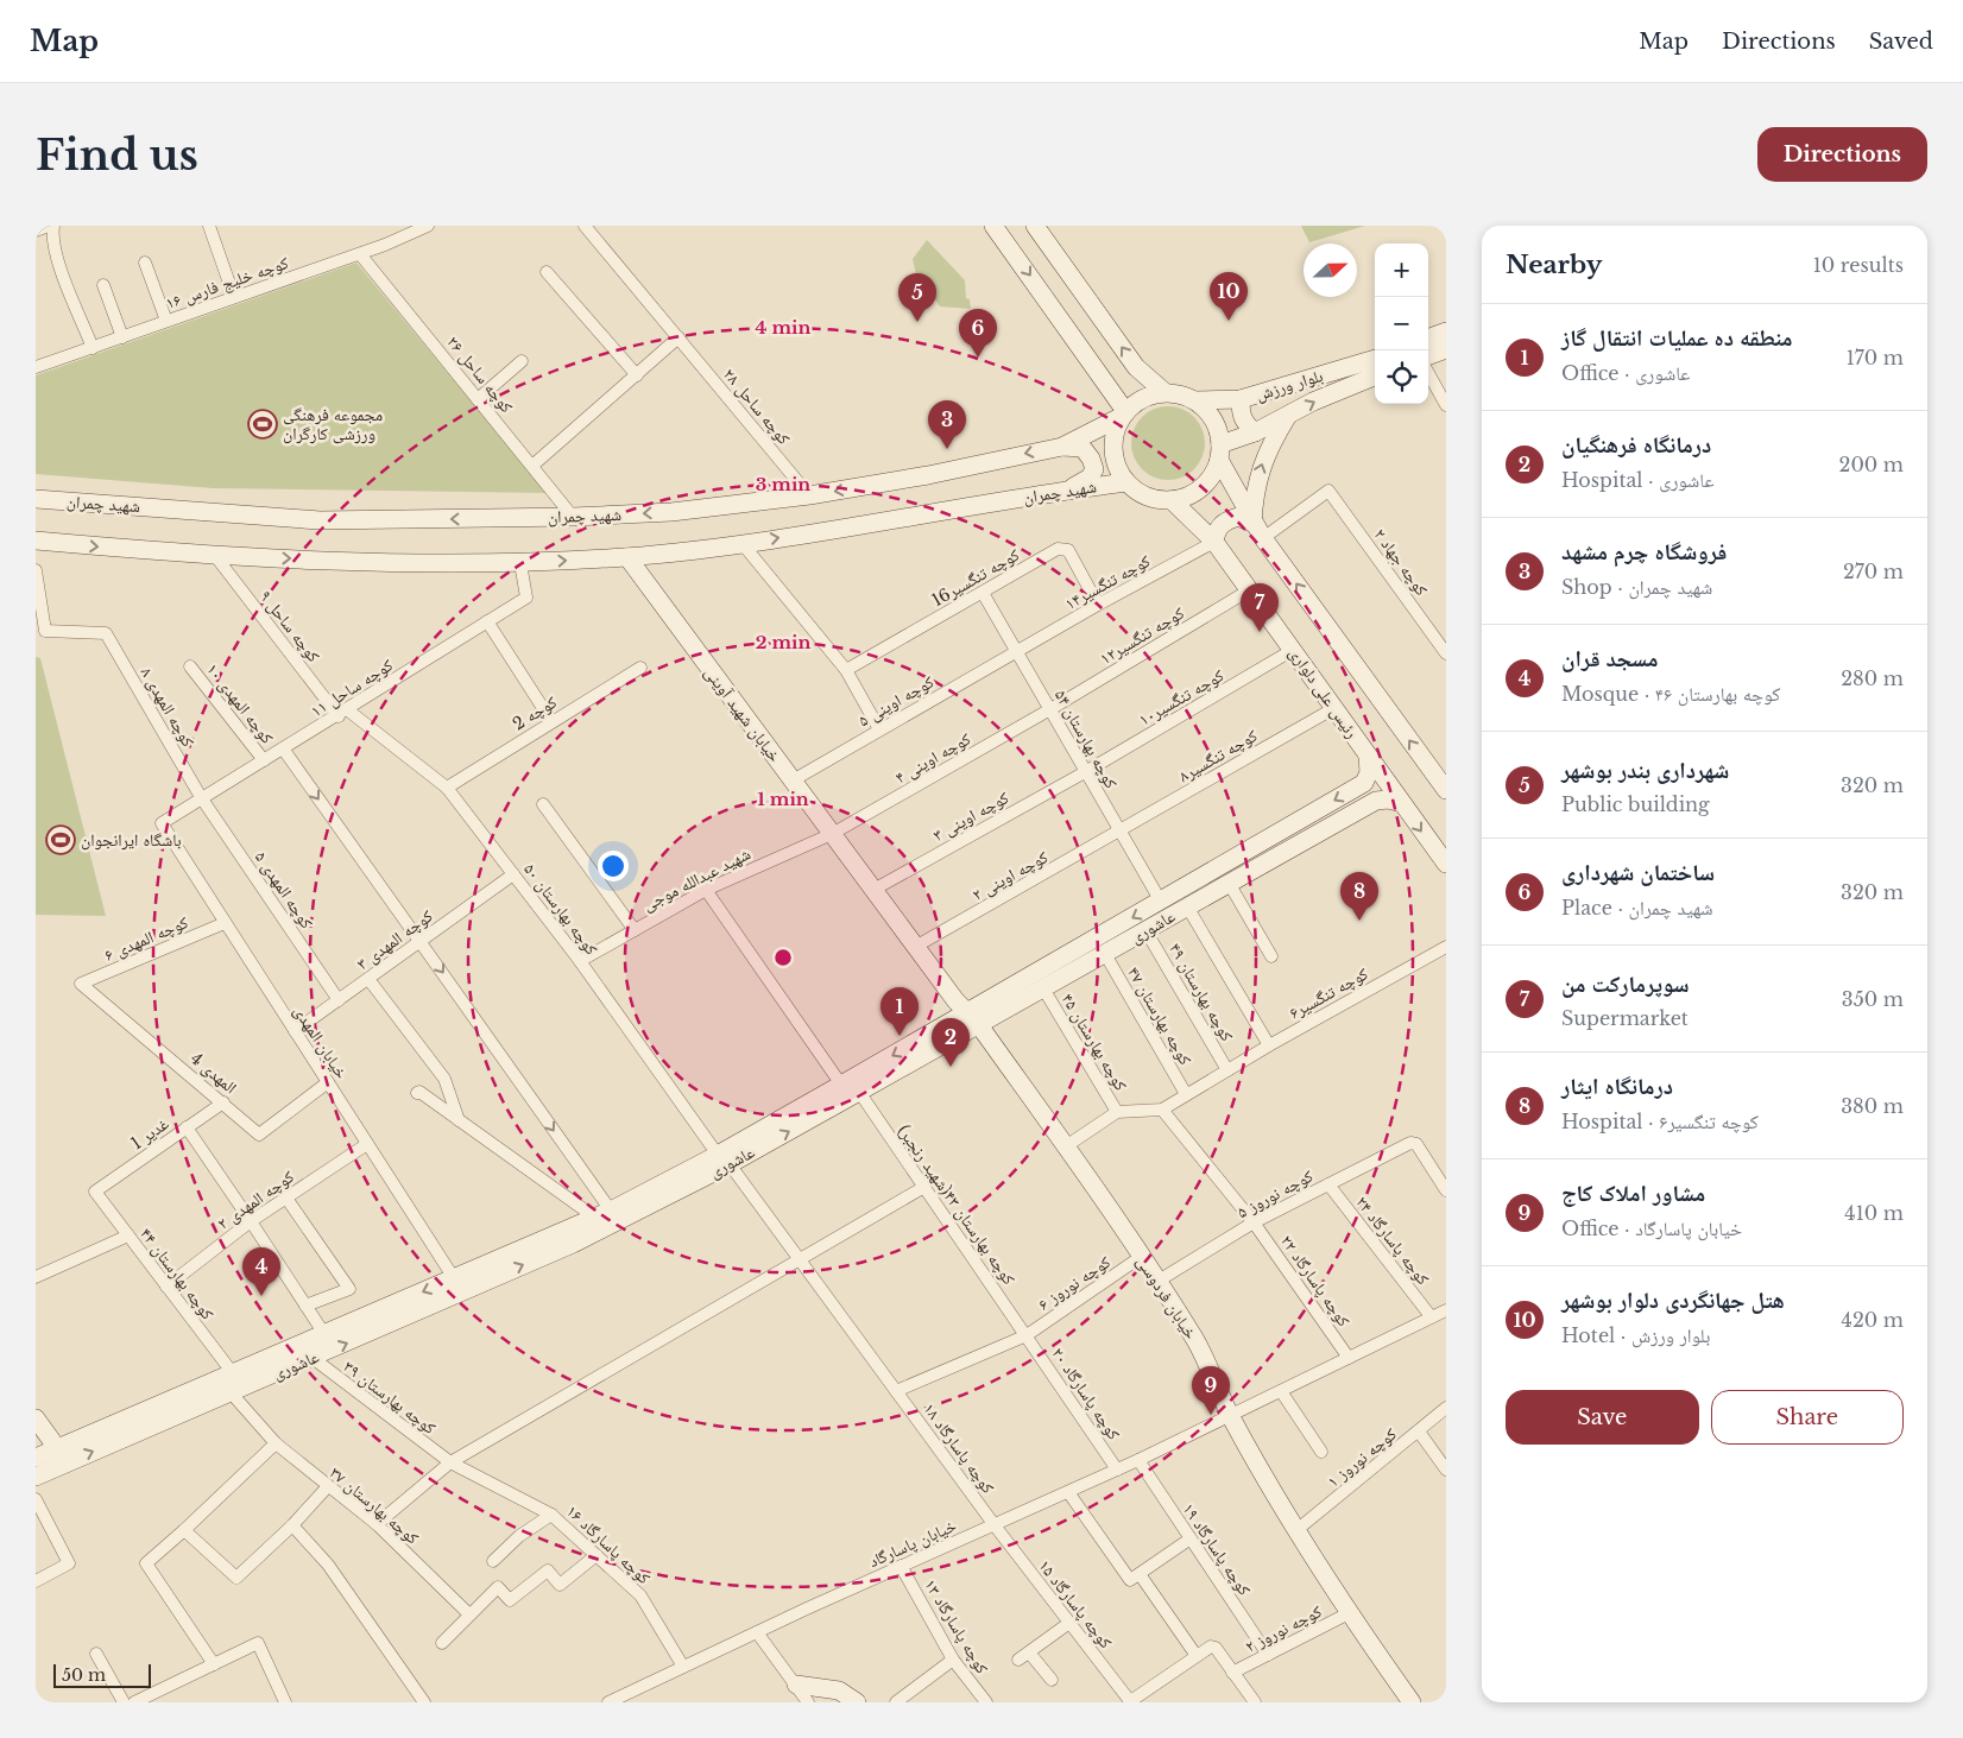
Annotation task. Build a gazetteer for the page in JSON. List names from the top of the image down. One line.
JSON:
{"streets":{"street":["کوچه خلیج فارس ۱۶","کوچه ساحل ۲۶","بلوار ورزش","کوچه ساحل ۲۸","شهید چمران","کوچه جهاد ۲","کوچه تنگسیر16","کوچه تنگسیر۱۴","کوچه ساحل ۹","کوچه تنگسیر۱۲","کوچه ساحل ۱۱","رئیس علی دلواری","کوچه تنگسیر۱۰","کوچه اوینی ۵","کوچه المهدی ۱۰","کوچه المهدی ۸","کوچه 2","خیابان شهید آوینی","کوچه بهارستان ۵۴","کوچه تنگسیر۸","کوچه اوینی ۴","کوچه اوینی ۳","کوچه اوینی ۲","شهید عبدالله موجی","کوچه المهدی ۵","کوچه بهارستان ۵۰","عاشوری","کوچه المهدی ۶","کوچه المهدی ۳","کوچه بهارستان ۴۹","کوچه تنگسیر۶","کوچه بهارستان ۴۷","خیابان المهدی","کوچه بهارستان ۴۵","المهدی 4","غدیر 1","کوچه نوروز ۵","کوچه المهدی ۲","کوچه بهارستان ۴۳(شهید رنجبر)","کوچه پاسارگاد ۲۴","کوچه بهارستان ۴۴","کوچه پاسارگاد ۲۲","کوچه نوروز ۶","خیابان فردوسی","کوچه پاسارگاد ۲۰","کوچه بهارستان ۳۹","کوچه پاسارگاد ۱۸","کوچه نوروز ۱","کوچه بهارستان ۳۷","خیابان پاسارگاد","کوچه پاسارگاد ۱۶","کوچه پاسارگاد ۱۹","کوچه پاسارگاد ۱۵","کوچه پاسارگاد ۱۳","کوچه نوروز ۲"]},"crossings":[["کوچه خلیج فارس ۱۶","کوچه ساحل ۲۶"],["کوچه ساحل ۲۶","شهید چمران"],["بلوار ورزش","شهید چمران"],["بلوار ورزش","رئیس علی دلواری"],["کوچه ساحل ۲۸","شهید چمران"],["شهید چمران","کوچه ساحل ۹"],["شهید چمران","کوچه ساحل ۱۱"],["شهید چمران","رئیس علی دلواری"],["شهید چمران","خیابان شهید آوینی"],["کوچه تنگسیر16","کوچه تنگسیر۱۴"],["کوچه تنگسیر16","کوچه بهارستان ۵۴"],["کوچه تنگسیر۱۴","رئیس علی دلواری"],["کوچه تنگسیر۱۴","کوچه اوینی ۵"],["کوچه تنگسیر۱۴","کوچه بهارستان ۵۴"],["کوچه ساحل ۹","کوچه ساحل ۱۱"],["کوچه ساحل ۹","کوچه بهارستان ۵۰"],["کوچه تنگسیر۱۲","رئیس علی دلواری"],["کوچه تنگسیر۱۲","کوچه بهارستان ۵۴"],["کوچه تنگسیر۱۲","کوچه اوینی ۴"],["کوچه ساحل ۱۱","کوچه المهدی ۱۰"],["کوچه ساحل ۱۱","کوچه المهدی ۸"],["کوچه ساحل ۱۱","کوچه المهدی ۵"],["کوچه ساحل ۱۱","کوچه بهارستان ۵۰"],["کوچه ساحل ۱۱","خیابان المهدی"],["رئیس علی دلواری","کوچه تنگسیر۱۰"],["رئیس علی دلواری","کوچه تنگسیر۸"],["رئیس علی دلواری","عاشوری"],["کوچه تنگسیر۱۰","کوچه بهارستان ۵۴"],["کوچه تنگسیر۱۰","کوچه اوینی ۳"],["کوچه اوینی ۵","خیابان شهید آوینی"],["کوچه اوینی ۵","کوچه بهارستان ۵۴"],["کوچه المهدی ۸","کوچه المهدی ۵"],["کوچه 2","کوچه بهارستان ۵۰"],["خیابان شهید آوینی","کوچه اوینی ۴"],["خیابان شهید آوینی","کوچه اوینی ۳"],["خیابان شهید آوینی","کوچه اوینی ۲"],["خیابان شهید آوینی","شهید عبدالله موجی"],["خیابان شهید آوینی","عاشوری"],["خیابان شهید آوینی","خیابان فردوسی"],["کوچه بهارستان ۵۴","کوچه تنگسیر۸"],["کوچه بهارستان ۵۴","کوچه اوینی ۴"],["کوچه بهارستان ۵۴","کوچه اوینی ۳"],["کوچه بهارستان ۵۴","کوچه اوینی ۲"],["کوچه بهارستان ۵۴","عاشوری"],["کوچه تنگسیر۸","کوچه اوینی ۲"],["کوچه اوینی ۴","شهید عبدالله موجی"],["شهید عبدالله موجی","کوچه بهارستان ۵۰"],["کوچه المهدی ۵","کوچه المهدی ۳"],["کوچه بهارستان ۵۰","عاشوری"],["کوچه بهارستان ۵۰","کوچه المهدی ۳"],["کوچه بهارستان ۵۰","کوچه پاسارگاد ۱۸"],["عاشوری","کوچه بهارستان ۴۹"],["عاشوری","کوچه بهارستان ۴۷"],["عاشوری","خیابان المهدی"],["عاشوری","کوچه بهارستان ۴۵"],["عاشوری","کوچه بهارستان ۴۳(شهید رنجبر)"],["عاشوری","کوچه بهارستان ۴۴"],["عاشوری","خیابان فردوسی"],["عاشوری","کوچه بهارستان ۳۹"],["عاشوری","کوچه بهارستان ۳۷"],["کوچه المهدی ۶","خیابان المهدی"],["کوچه المهدی ۶","المهدی 4"],["کوچه المهدی ۳","خیابان المهدی"],["کوچه بهارستان ۴۹","کوچه تنگسیر۶"],["کوچه تنگسیر۶","کوچه بهارستان ۴۷"],["کوچه تنگسیر۶","کوچه پاسارگاد ۲۲"],["خیابان المهدی","المهدی 4"],["خیابان المهدی","کوچه المهدی ۲"],["المهدی 4","غدیر 1"],["غدیر 1","کوچه بهارستان ۴۴"],["کوچه نوروز ۵","کوچه پاسارگاد ۲۴"],["کوچه نوروز ۵","کوچه پاسارگاد ۲۲"],["کوچه نوروز ۵","خیابان فردوسی"],["کوچه المهدی ۲","کوچه بهارستان ۴۴"],["کوچه بهارستان ۴۳(شهید رنجبر)","کوچه نوروز ۶"],["کوچه بهارستان ۴۳(شهید رنجبر)","کوچه پاسارگاد ۲۰"],["کوچه پاسارگاد ۲۴","خیابان پاسارگاد"],["کوچه پاسارگاد ۲۲","خیابان پاسارگاد"],["کوچه نوروز ۶","خیابان فردوسی"],["کوچه نوروز ۶","کوچه پاسارگاد ۲۰"],["کوچه نوروز ۶","کوچه پاسارگاد ۱۸"],["خیابان فردوسی","کوچه نوروز ۱"],["خیابان فردوسی","خیابان پاسارگاد"],["خیابان فردوسی","کوچه نوروز ۲"],["کوچه پاسارگاد ۲۰","خیابان پاسارگاد"],["کوچه بهارستان ۳۹","کوچه پاسارگاد ۱۶"],["کوچه پاسارگاد ۱۸","خیابان پاسارگاد"],["کوچه پاسارگاد ۱۸","کوچه پاسارگاد ۱۵"],["خیابان پاسارگاد","کوچه پاسارگاد ۱۶"],["خیابان پاسارگاد","کوچه پاسارگاد ۱۹"],["خیابان پاسارگاد","کوچه پاسارگاد ۱۵"],["خیابان پاسارگاد","کوچه پاسارگاد ۱۳"],["کوچه پاسارگاد ۱۹","کوچه نوروز ۲"]],"places":{"sports":["مجموعه فرهنگی ورزشی کارگران","باشگاه ایرانجوان"]},"scale_bar":"50 m","north":"right","page":{"header":"Map","nav":["Map","Directions","Saved"],"buttons":["Directions",["Save","Share"]],"title":"Find us","heading":["Nearby","10 results"],"map_buttons":["+","−"],"pins":["10","5","6","3","7","8","1","2","4","9"],"list":[{"mark":"1","name":"منطقه ده عملیات انتقال گاز","note":"Office · عاشوری","value":"170 m"},{"mark":"2","name":"درمانگاه فرهنگیان","note":"Hospital · عاشوری","value":"200 m"},{"mark":"3","name":"فروشگاه چرم مشهد","note":"Shop · شهید چمران","value":"270 m"},{"mark":"4","name":"مسجد قران","note":"Mosque · کوچه بهارستان ۴۶","value":"280 m"},{"mark":"5","name":"شهرداری بندر بوشهر","note":"Public building","value":"320 m"},{"mark":"6","name":"ساختمان شهرداری","note":"Place · شهید چمران","value":"320 m"},{"mark":"7","name":"سوپرمارکت من","note":"Supermarket","value":"350 m"},{"mark":"8","name":"درمانگاه ایثار","note":"Hospital · کوچه تنگسیر۶","value":"380 m"},{"mark":"9","name":"مشاور املاک کاج","note":"Office · خیابان پاسارگاد","value":"410 m"},{"mark":"10","name":"هتل جهانگردی دلوار بوشهر","note":"Hotel · بلوار ورزش","value":"420 m"}],"scale":"50 m"},"rings":["4 min","3 min","2 min","1 min"]}
